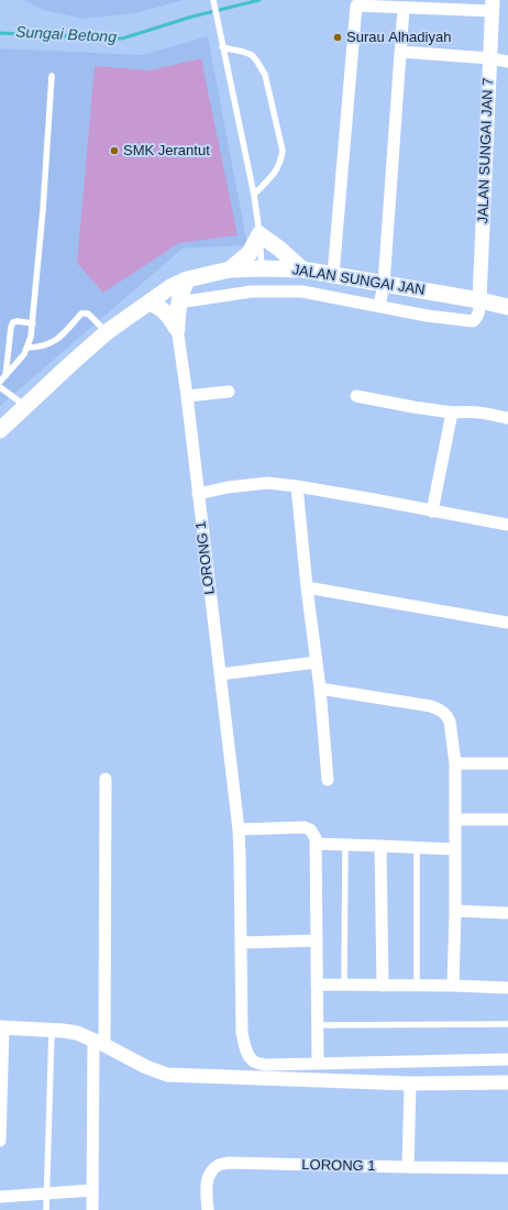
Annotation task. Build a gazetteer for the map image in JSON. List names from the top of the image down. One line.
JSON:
{"streets":{"main road":["JALAN SUNGAI JAN"],"street":["JALAN SUNGAI JAN 7","LORONG 1"]},"crossings":[["JALAN SUNGAI JAN 7","JALAN SUNGAI JAN"],["JALAN SUNGAI JAN","LORONG 1"]],"water":["Sungai Betong"],"places":["Surau Alhadiyah","SMK Jerantut"]}
